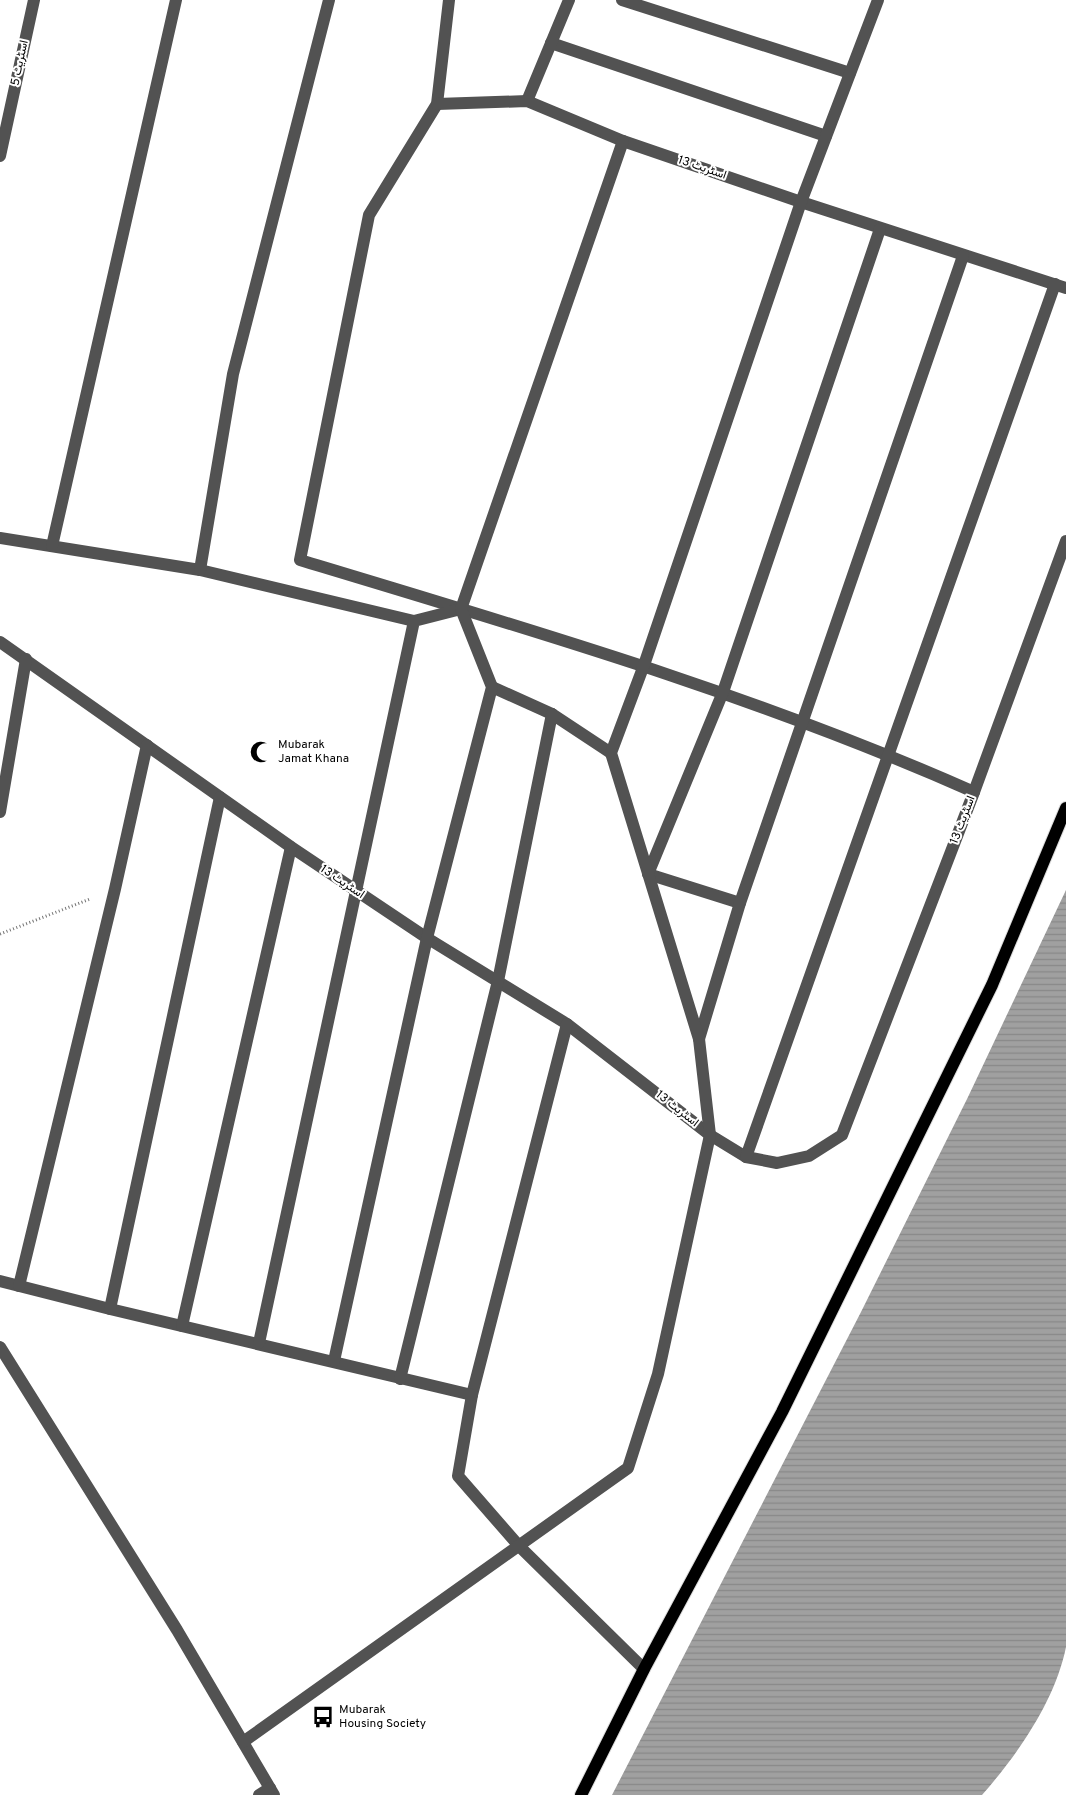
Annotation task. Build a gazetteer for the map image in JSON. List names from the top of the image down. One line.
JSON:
{"streets":{"street":["اسٹریٹ 5","اسٹریٹ 13"]},"places":{"mosque":["Mubarak Jamat Khana"],"bus stop":["Mubarak Housing Society"]}}
